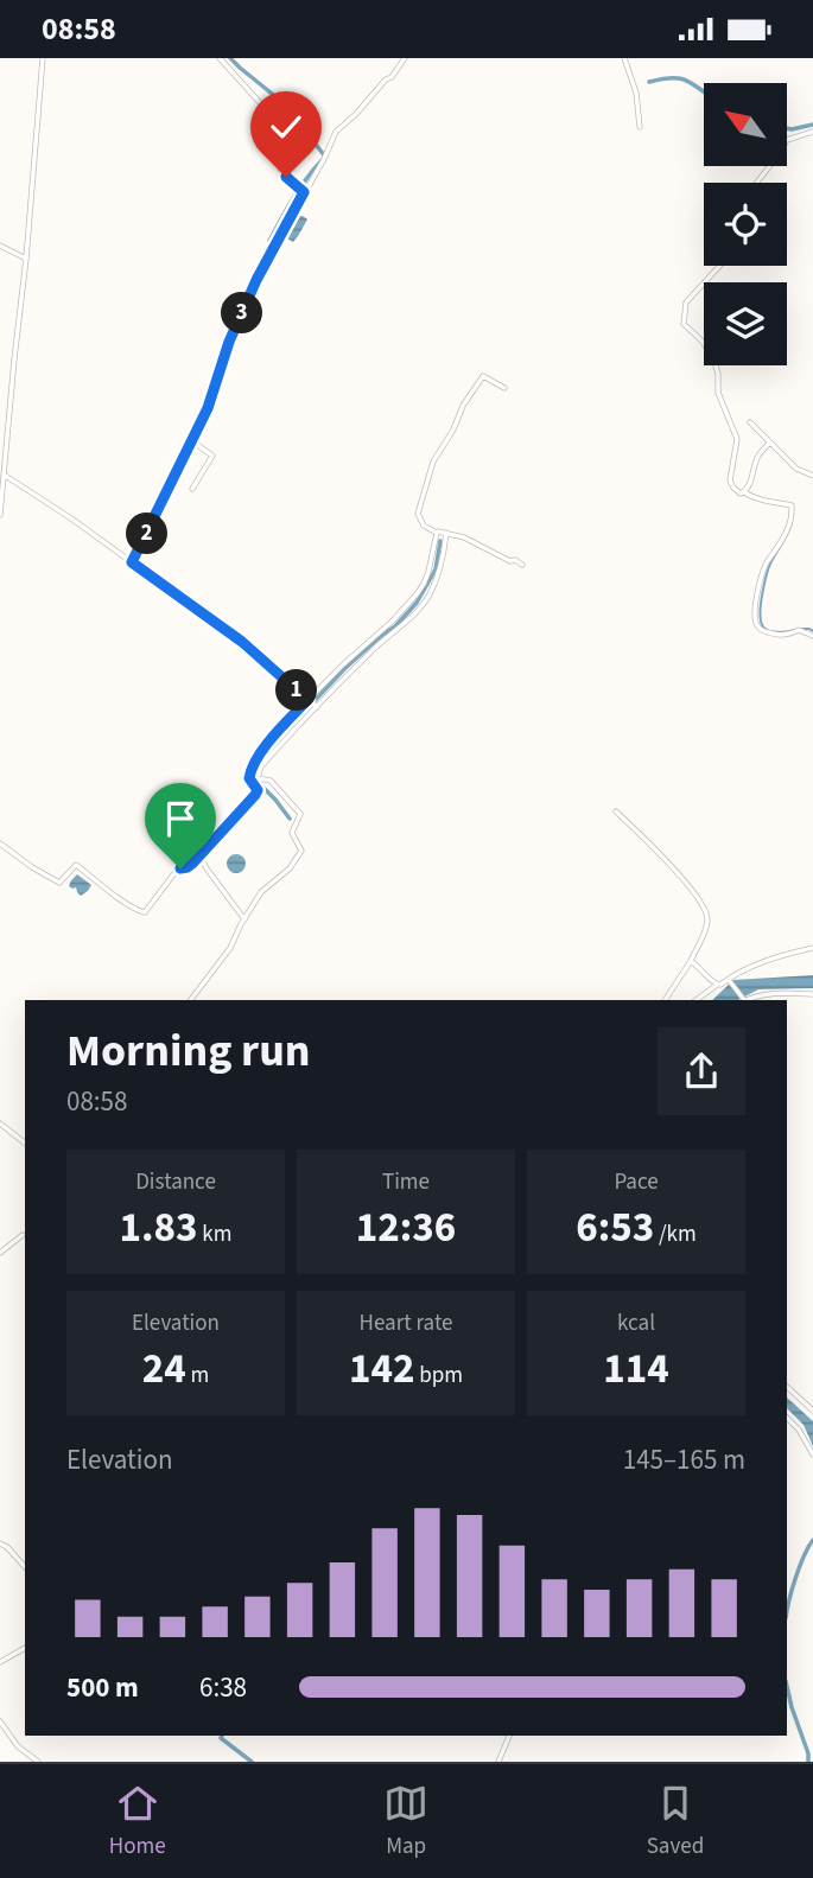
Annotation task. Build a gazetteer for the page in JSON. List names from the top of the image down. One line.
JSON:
{"north":"top left","page":{"status":"08:58","pins":["3","2","1"],"heading":["Morning run","08:58"],"stats":[["Distance","1.83 km"],["Time","12:36"],["Pace","6:53 /km"],["Elevation","24 m"],["Heart rate","142 bpm"],["kcal","114"]],"chart":["Elevation","145–165 m"],"list":[{"name":"500 m","note":"6:38"}],"tabs":["Home","Map","Saved"]}}
